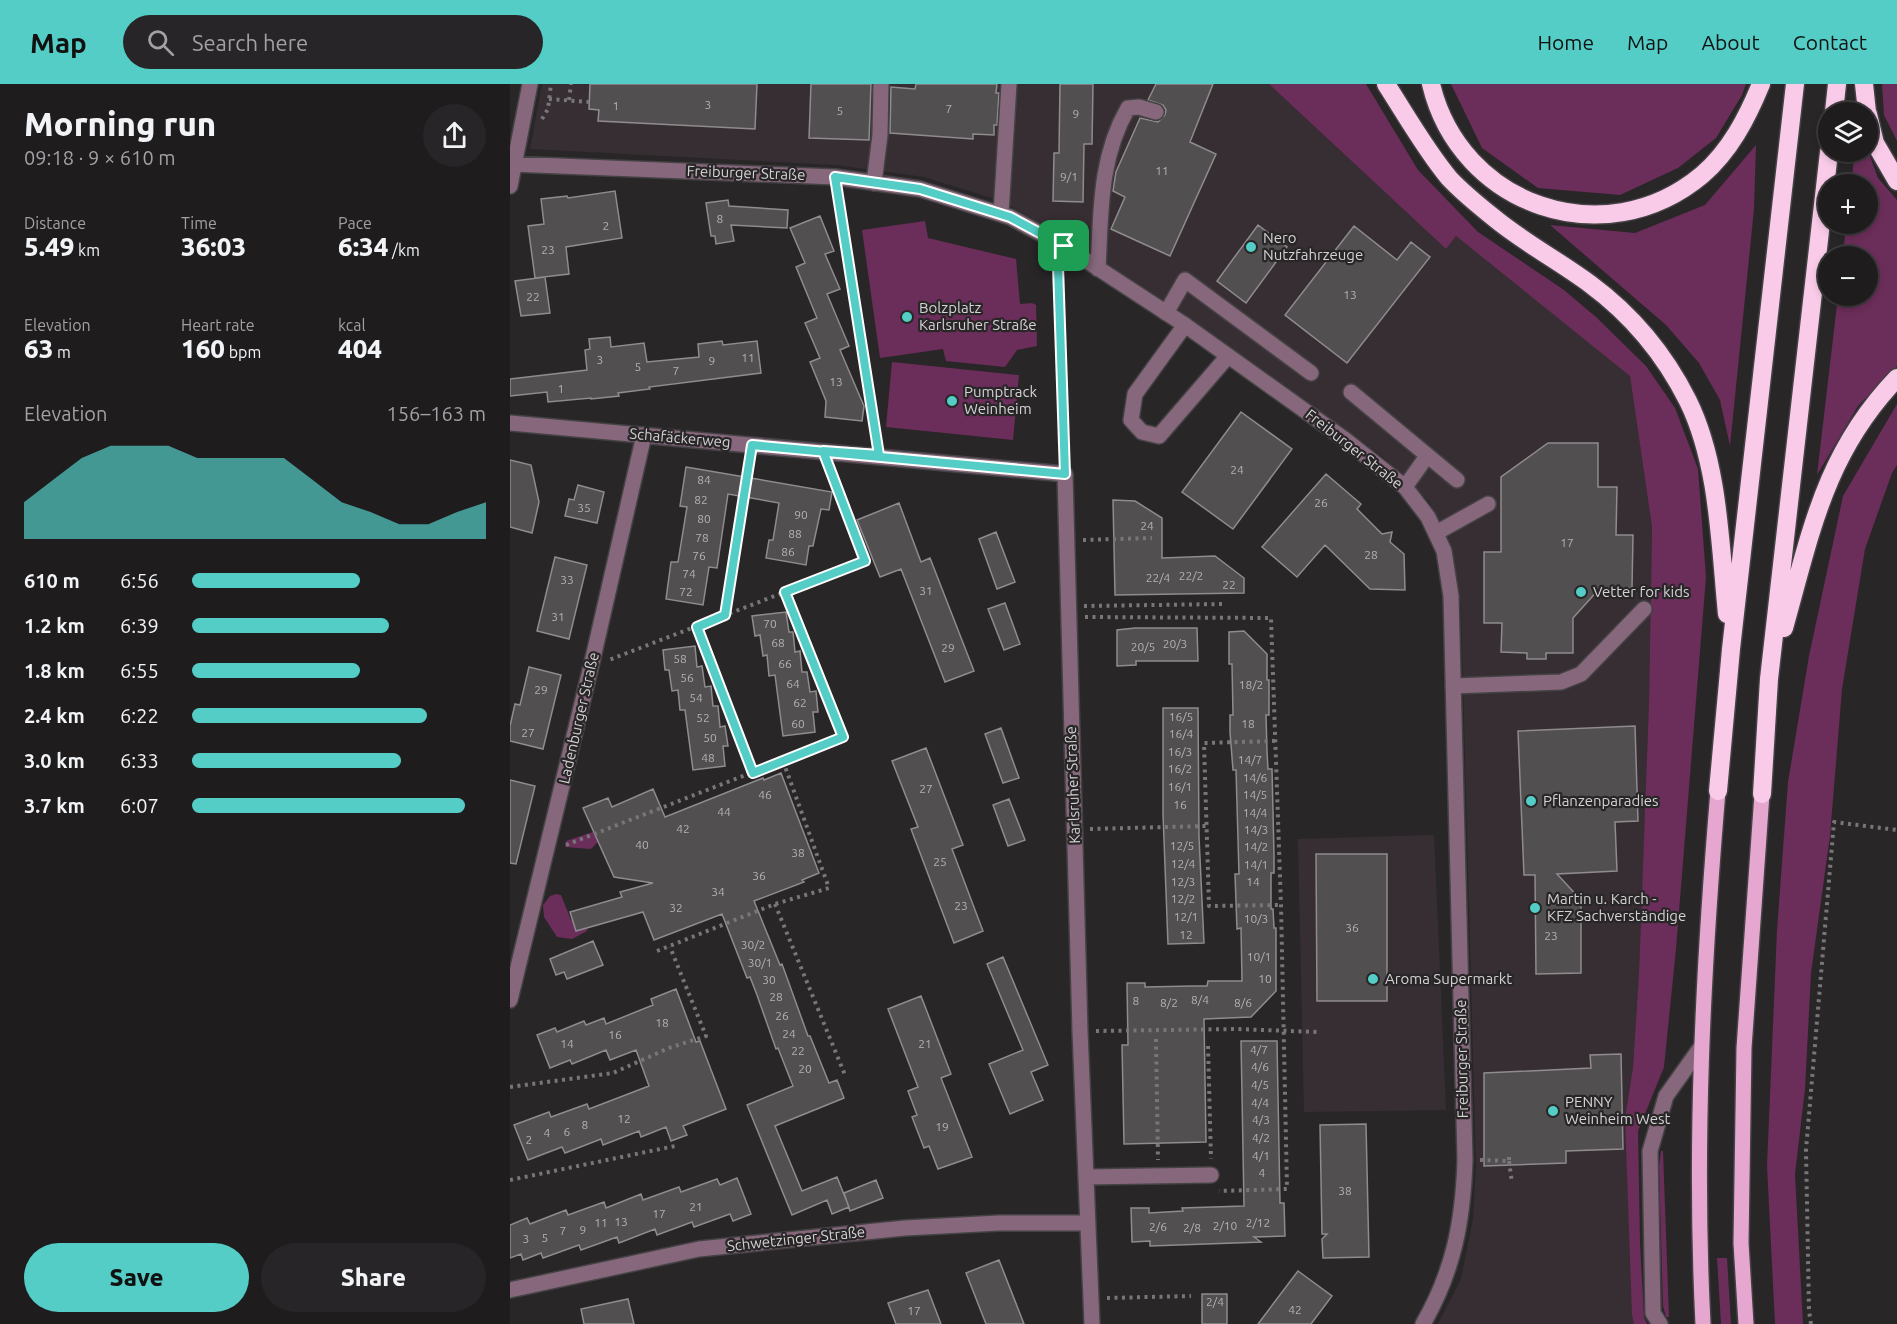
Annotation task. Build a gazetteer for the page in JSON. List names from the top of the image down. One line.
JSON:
{"streets":{"street":["Freiburger Straße","Schafäckerweg","Ladenburger Straße","Karlsruher Straße","Schwetzinger Straße"]},"crossings":[["Schafäckerweg","Ladenburger Straße"],["Schafäckerweg","Karlsruher Straße"],["Karlsruher Straße","Schwetzinger Straße"]],"places":["Nero Nutzfahrzeuge","Bolzplatz Karlsruher Straße","Pumptrack Weinheim","Vetter for kids","Pflanzenparadies","Martin u. Karch - KFZ Sachverständige","Aroma Supermarkt","PENNY Weinheim West"],"house_numbers":["3","1","7","5","9","11","9/1","8","2","23","13","22","11","3","9","5","7","13","1","24","84","82","26","35","90","80","24","88","78","17","86","28","76","74","22/2","22/4","33","22","31","72","31","70","68","20/3","20/5","29","58","66","56","64","18/2","29","54","62","16/5","52","60","18","27","16/4","50","16/3","48","14/7","16/2","14/6","16/1","27","46","14/5","16","44","14/4","42","14/3","40","12/5","14/2","38","25","12/4","14/1","36","12/3","14","34","12/2","23","32","12/1","10/3","36","12","23","30/2","10/1","30/1","10","30","28","8/4","8","8/2","8/6","26","18","24","16","14","21","4/7","22","4/6","20","4/5","4/4","12","4/3","8","19","6","4","4/2","2","4/1","4","38","21","17","13","11","2/12","2/10","2/6","2/8","9","7","5","3","2/4","42","17"],"page":{"header":"Map","search":"Search here","nav":["Home","Map","About","Contact"],"heading":["Morning run","09:18 · 9 × 610 m"],"map_buttons":["+","−"],"stats":[["Distance","5.49 km"],["Time","36:03"],["Pace","6:34 /km"],["Elevation","63 m"],["Heart rate","160 bpm"],["kcal","404"]],"chart":["Elevation","156–163 m"],"list":[{"name":"610 m","note":"6:56"},{"name":"1.2 km","note":"6:39"},{"name":"1.8 km","note":"6:55"},{"name":"2.4 km","note":"6:22"},{"name":"3.0 km","note":"6:33"},{"name":"3.7 km","note":"6:07"}],"buttons":["Save","Share"]}}
